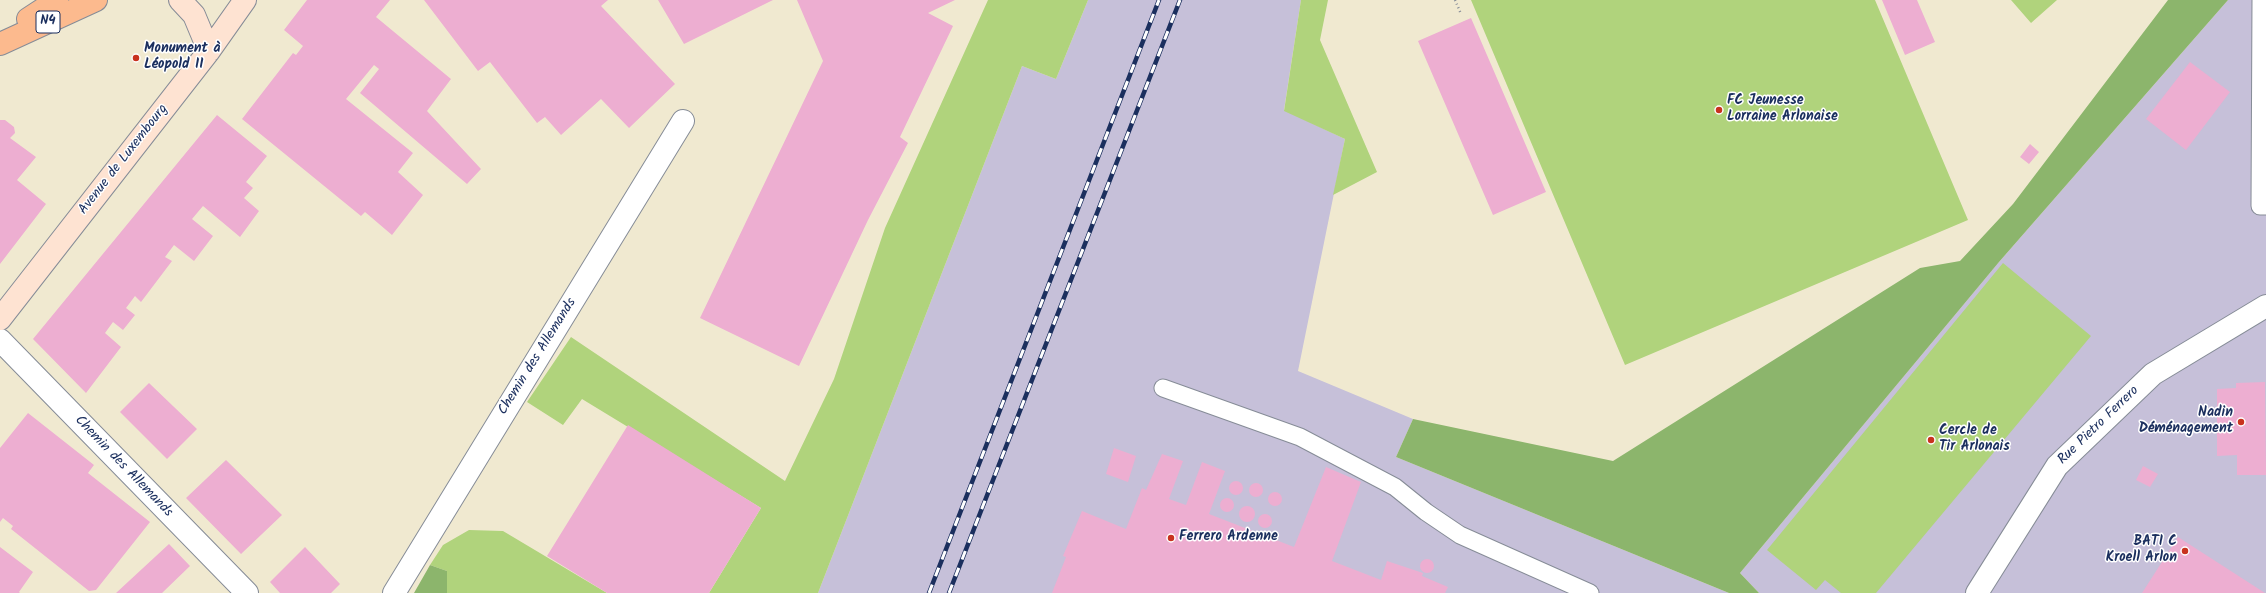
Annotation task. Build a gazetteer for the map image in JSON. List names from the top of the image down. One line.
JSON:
{"streets":{"main road":["N4","Avenue de Luxembourg"],"street":["Chemin des Allemands","Rue Pietro Ferrero"]},"places":["Monument à Léopold II","FC Jeunesse Lorraine Arlonaise","Nadin Déménagement","Cercle de Tir Arlonais","Ferrero Ardenne","BATI C Kroell Arlon"]}
